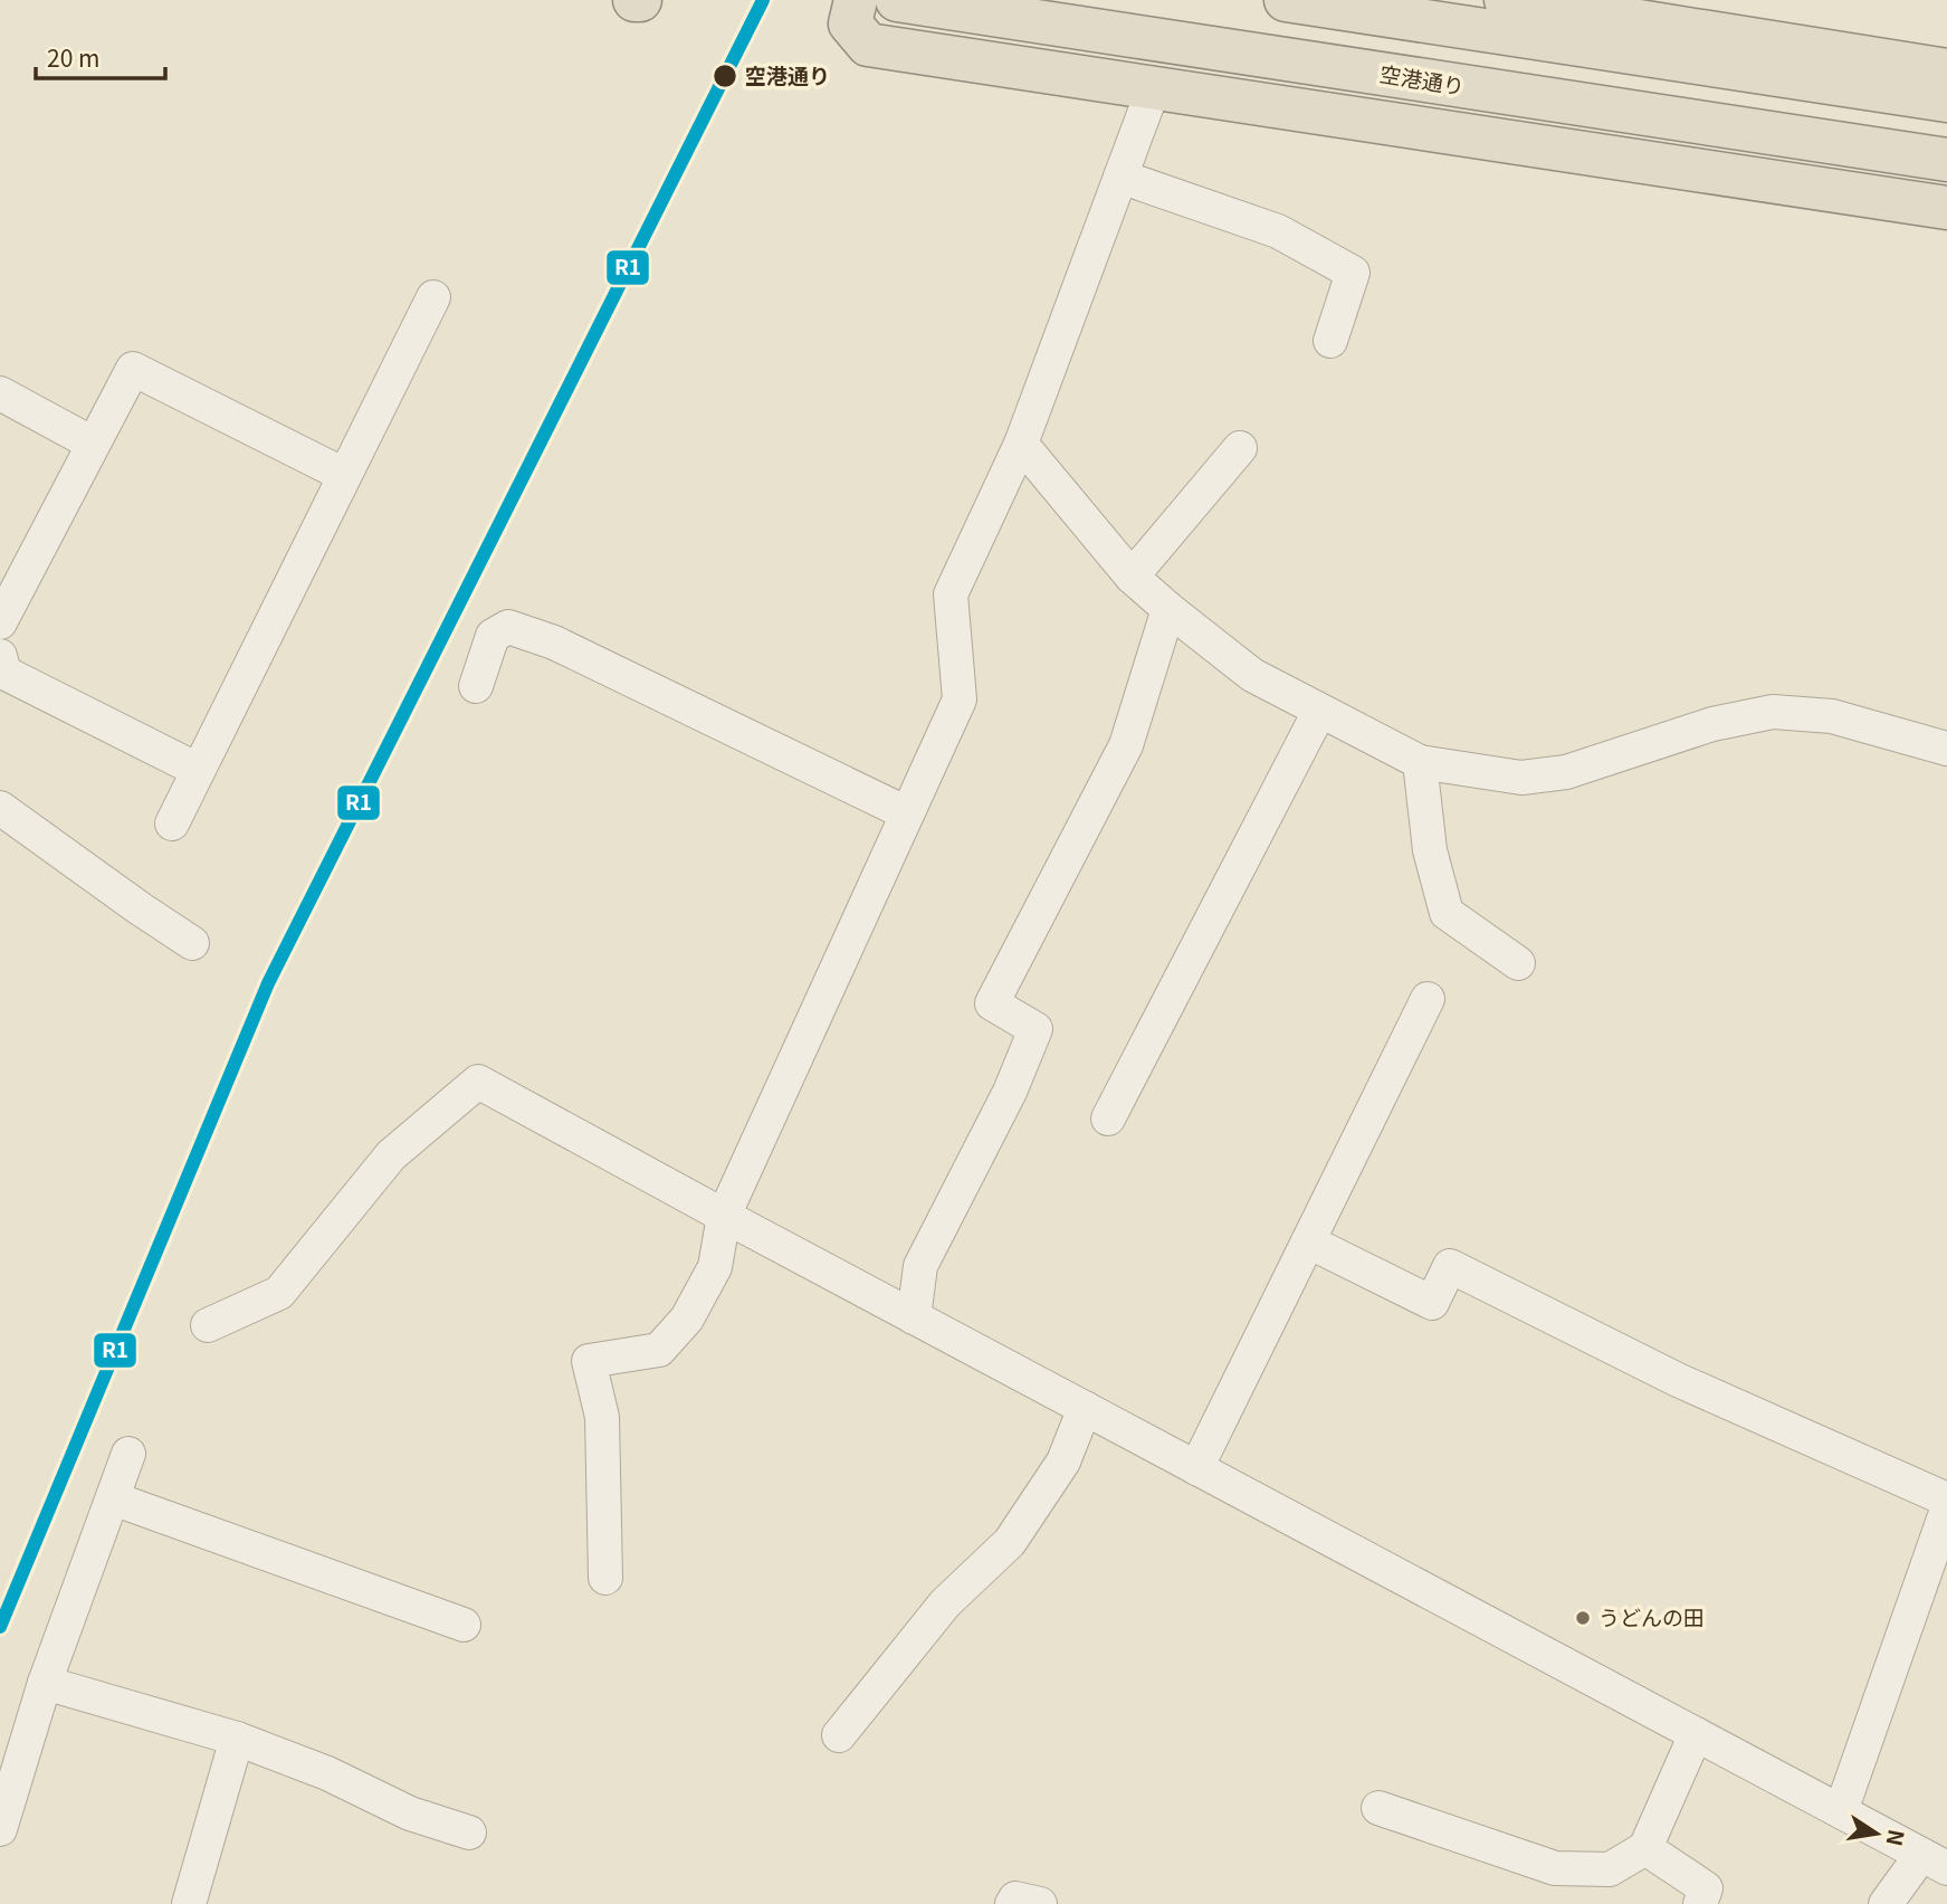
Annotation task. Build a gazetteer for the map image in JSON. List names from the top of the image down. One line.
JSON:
{"streets":{"highway":["空港通り"]},"places":["空港通り","うどんの田"],"lines":["transit line R1"],"scale_bar":"20 m","north":"right"}
